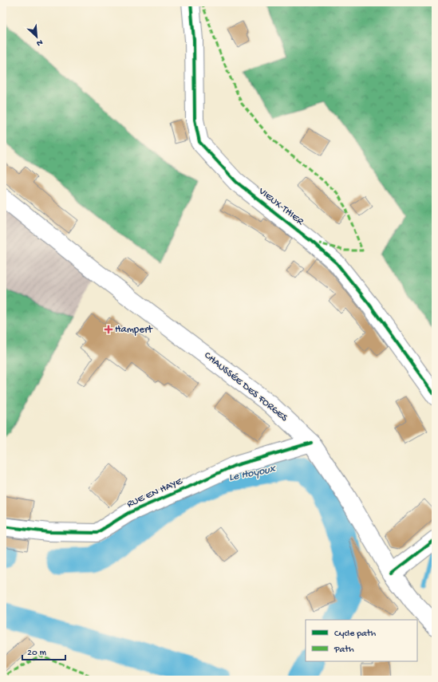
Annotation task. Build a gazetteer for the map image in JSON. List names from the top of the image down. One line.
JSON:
{"streets":{"street":["VIEUX-THIER","CHAUSSÉE DES FORGES","RUE EN HAYE"]},"crossings":[["CHAUSSÉE DES FORGES","RUE EN HAYE"]],"water":["Le Hoyoux"],"places":{"health":["Hampert"]},"legend":["Cycle path","Path"],"scale_bar":"20 m","north":"bottom right"}
